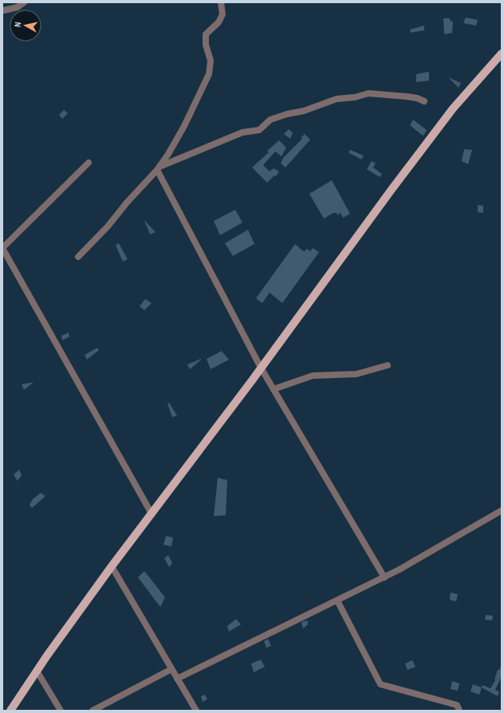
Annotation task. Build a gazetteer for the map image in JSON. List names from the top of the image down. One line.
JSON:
{"north":"left"}
